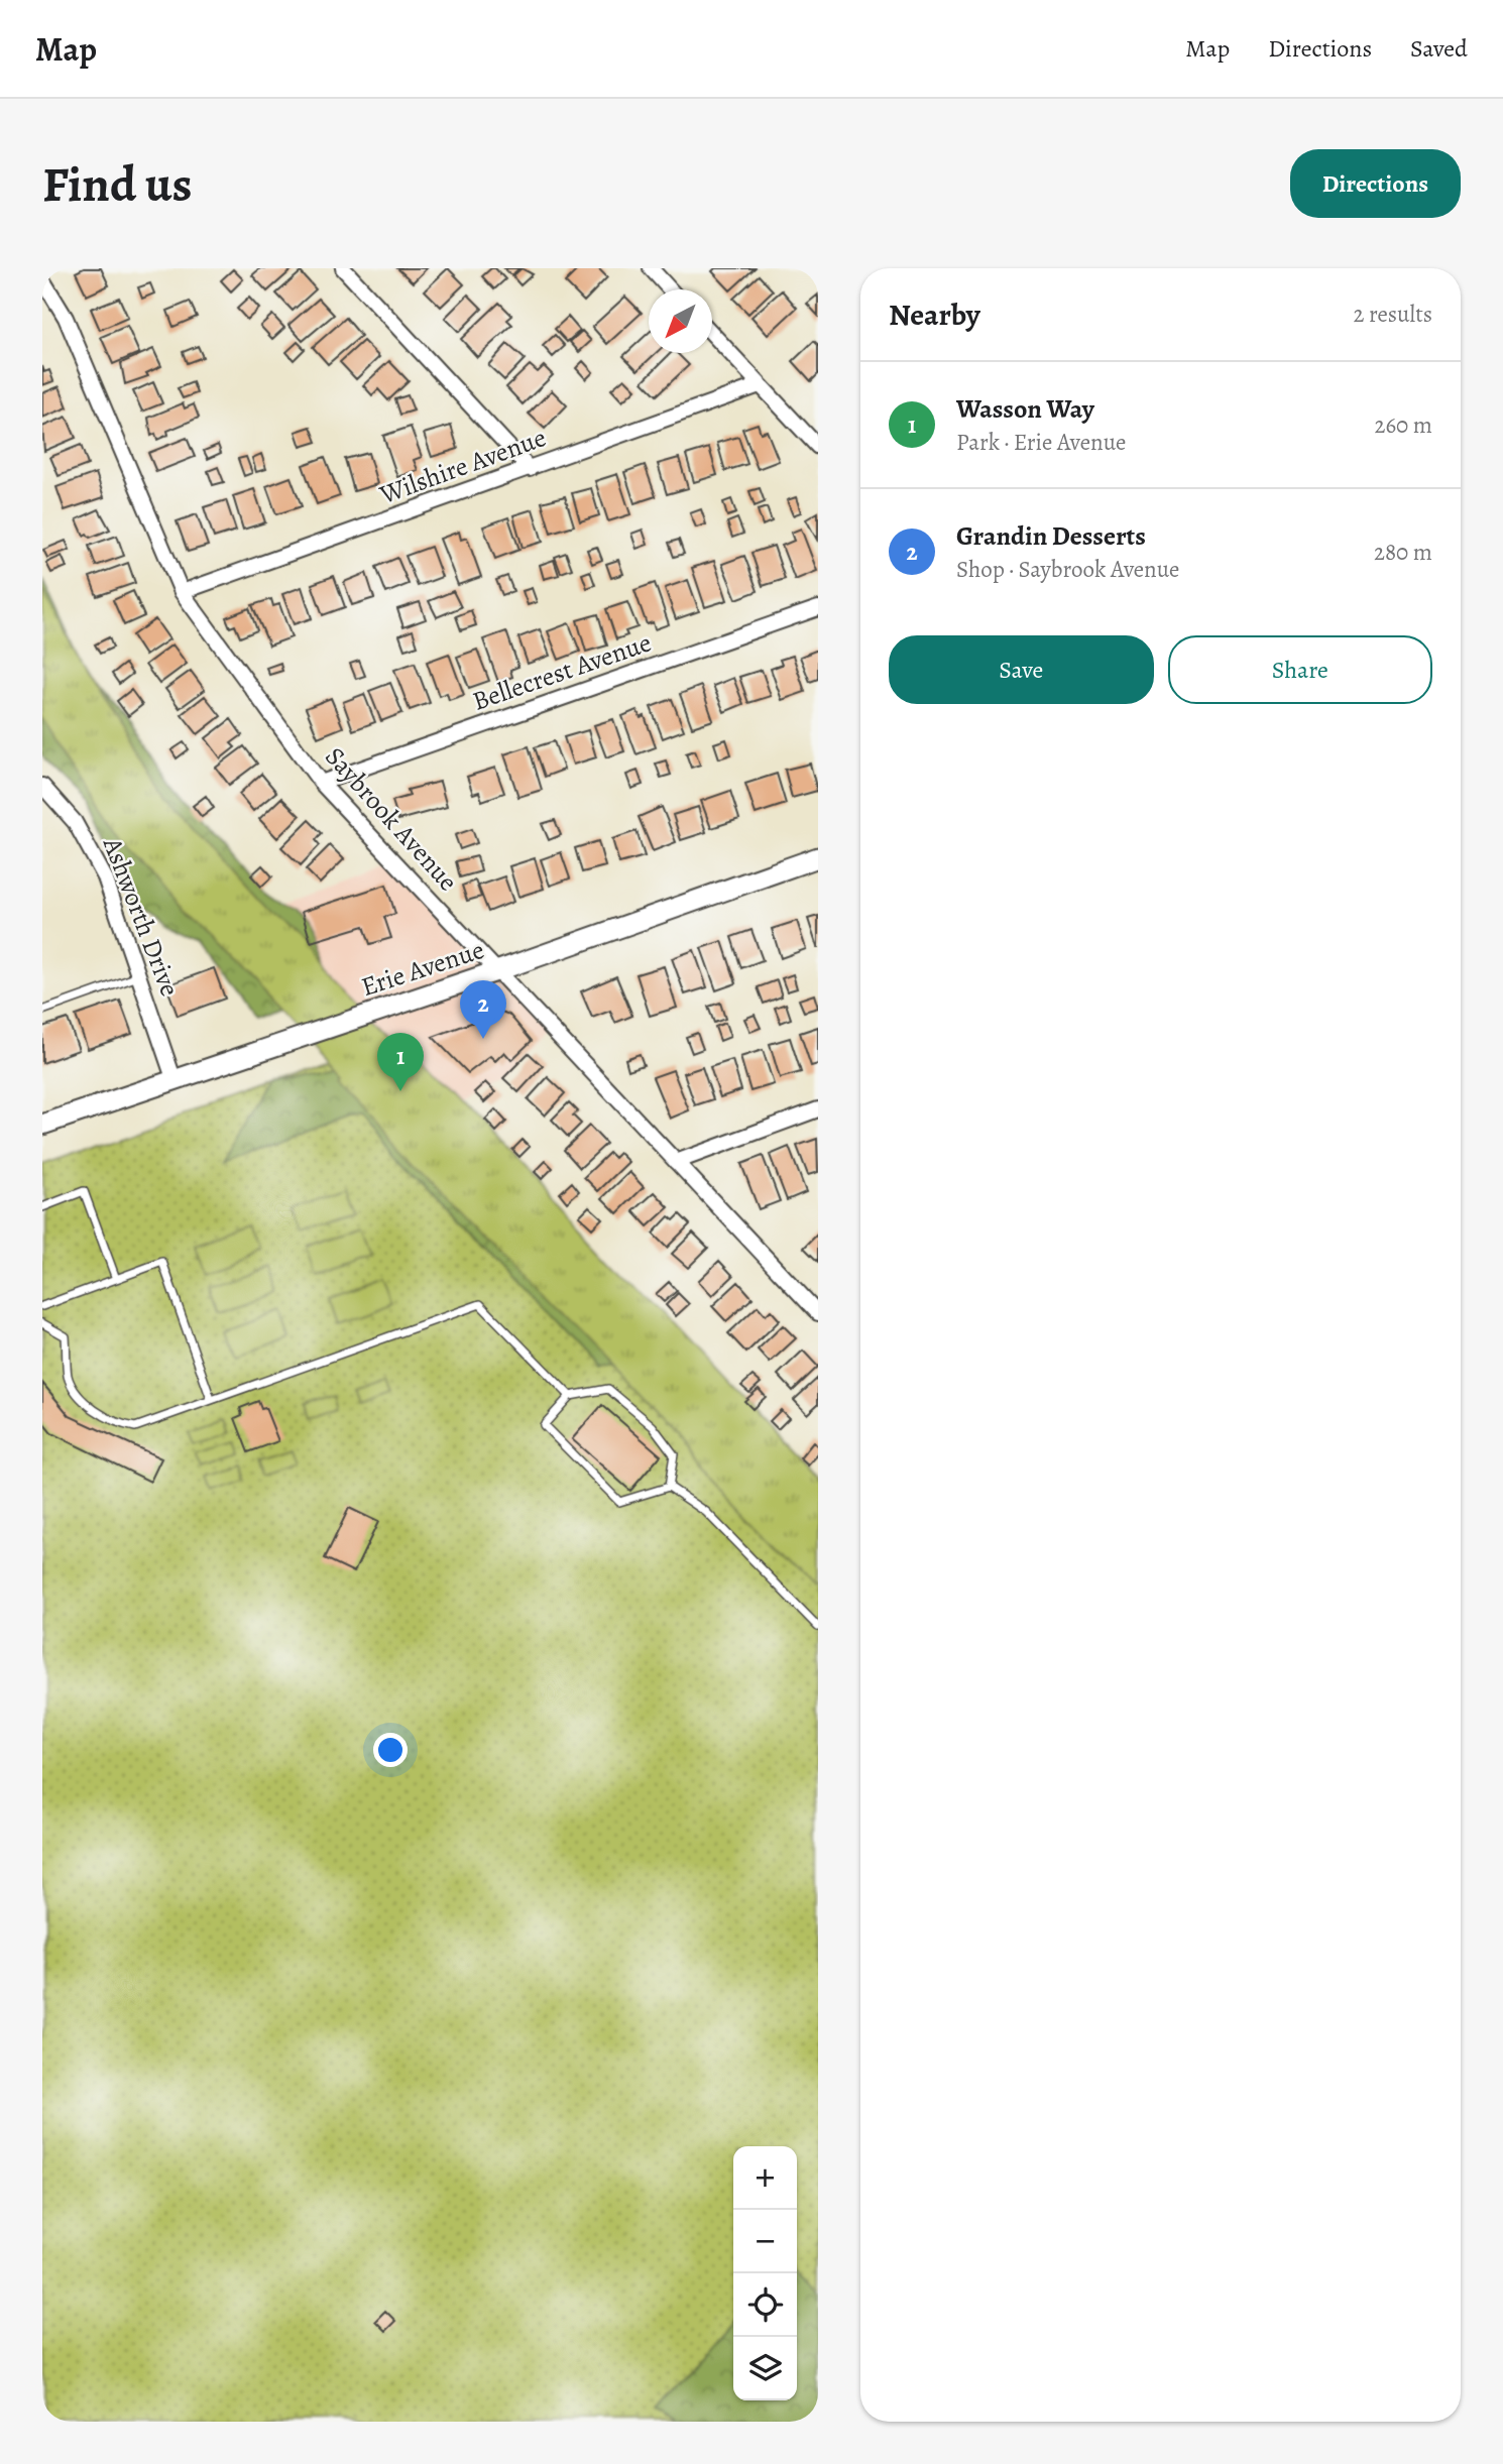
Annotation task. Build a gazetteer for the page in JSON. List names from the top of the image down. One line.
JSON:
{"streets":{"street":["Wilshire Avenue","Bellecrest Avenue","Saybrook Avenue","Ashworth Drive","Erie Avenue"]},"crossings":[["Wilshire Avenue","Saybrook Avenue"],["Bellecrest Avenue","Saybrook Avenue"],["Saybrook Avenue","Erie Avenue"],["Ashworth Drive","Erie Avenue"]],"north":"bottom left","page":{"header":"Map","nav":["Map","Directions","Saved"],"buttons":["Directions",["Save","Share"]],"title":"Find us","heading":["Nearby","2 results"],"list":[{"mark":"1","name":"Wasson Way","note":"Park · Erie Avenue","value":"260 m"},{"mark":"2","name":"Grandin Desserts","note":"Shop · Saybrook Avenue","value":"280 m"}],"pins":["2","1"],"map_buttons":["+","−"]}}
